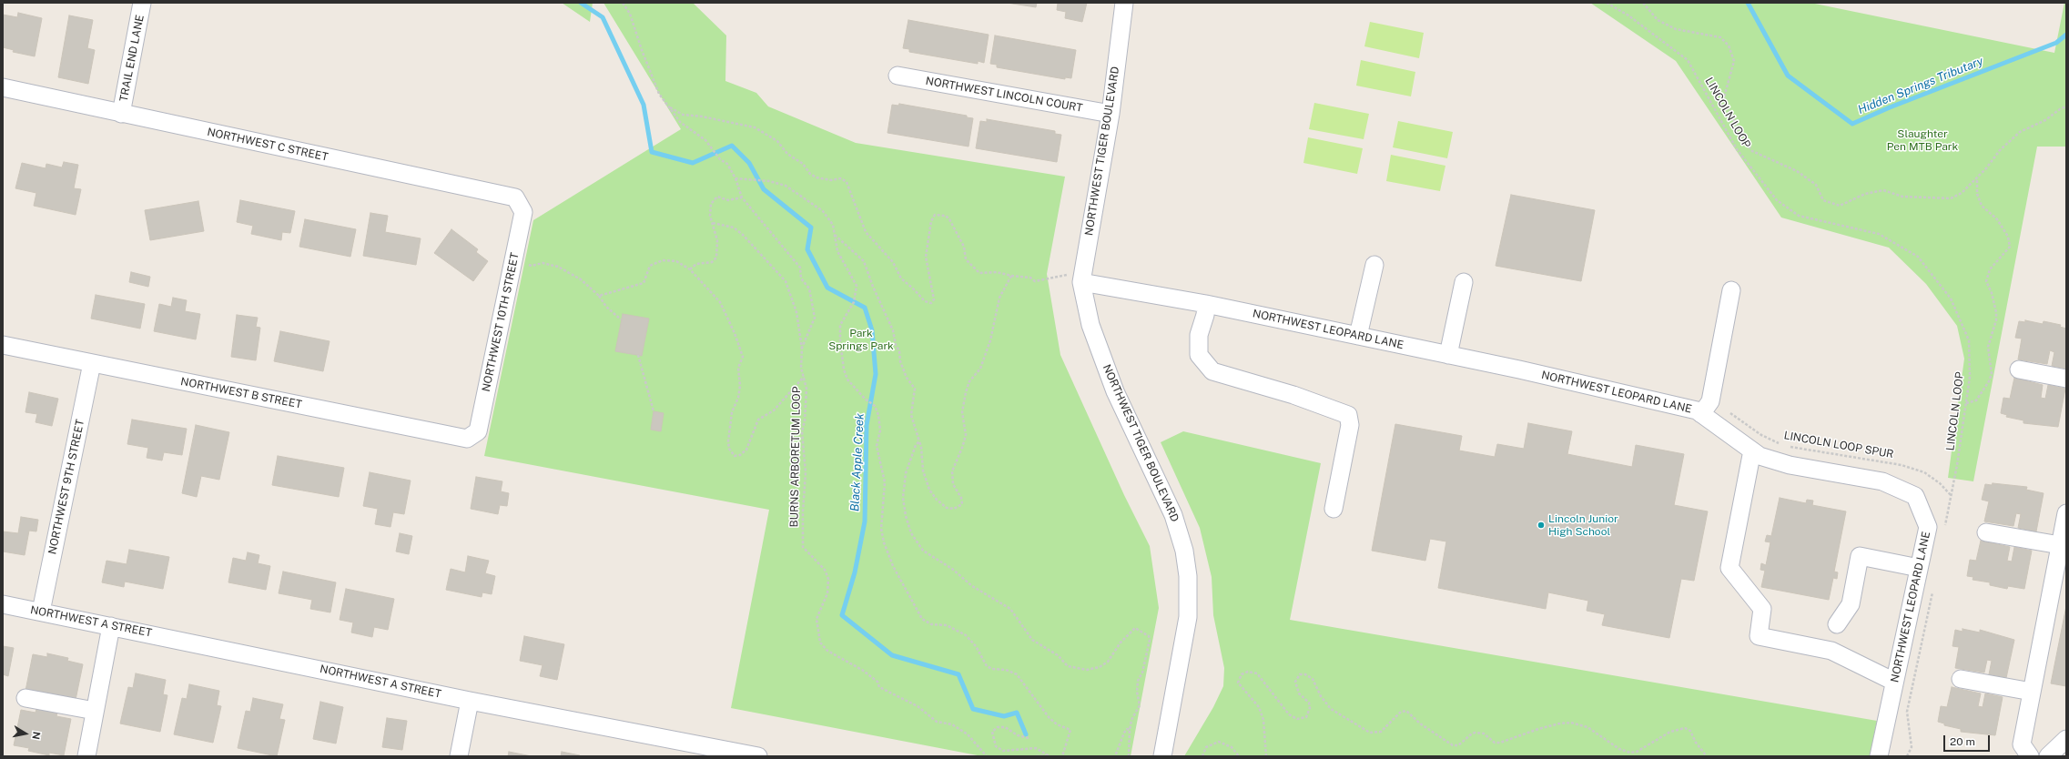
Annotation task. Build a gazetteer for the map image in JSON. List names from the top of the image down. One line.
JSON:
{"streets":{"street":["TRAIL END LANE","NORTHWEST LINCOLN COURT","NORTHWEST C STREET","NORTHWEST TIGER BOULEVARD","NORTHWEST 10TH STREET","NORTHWEST LEOPARD LANE","NORTHWEST B STREET","NORTHWEST 9TH STREET","NORTHWEST A STREET"],"path":["LINCOLN LOOP","LINCOLN LOOP SPUR","BURNS ARBORETUM LOOP"]},"crossings":[["TRAIL END LANE","NORTHWEST C STREET"],["NORTHWEST LINCOLN COURT","NORTHWEST TIGER BOULEVARD"],["LINCOLN LOOP","LINCOLN LOOP SPUR"],["NORTHWEST C STREET","NORTHWEST 10TH STREET"],["NORTHWEST TIGER BOULEVARD","NORTHWEST LEOPARD LANE"],["NORTHWEST 10TH STREET","NORTHWEST B STREET"],["NORTHWEST B STREET","NORTHWEST 9TH STREET"],["NORTHWEST 9TH STREET","NORTHWEST A STREET"]],"water":["Hidden Springs Tributary","Black Apple Creek"],"parks":["Slaughter Pen MTB Park","Park Springs Park"],"places":["Lincoln Junior High School"],"scale_bar":"20 m","north":"right"}
